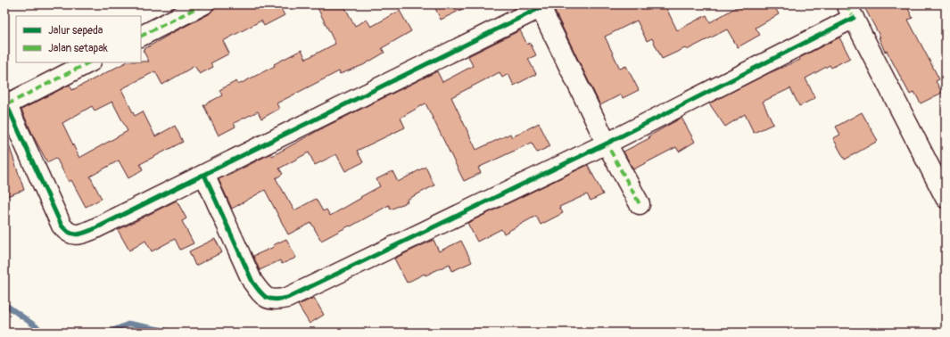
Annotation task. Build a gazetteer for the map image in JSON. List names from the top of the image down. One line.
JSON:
{"legend":["Jalur sepeda","Jalan setapak"]}
